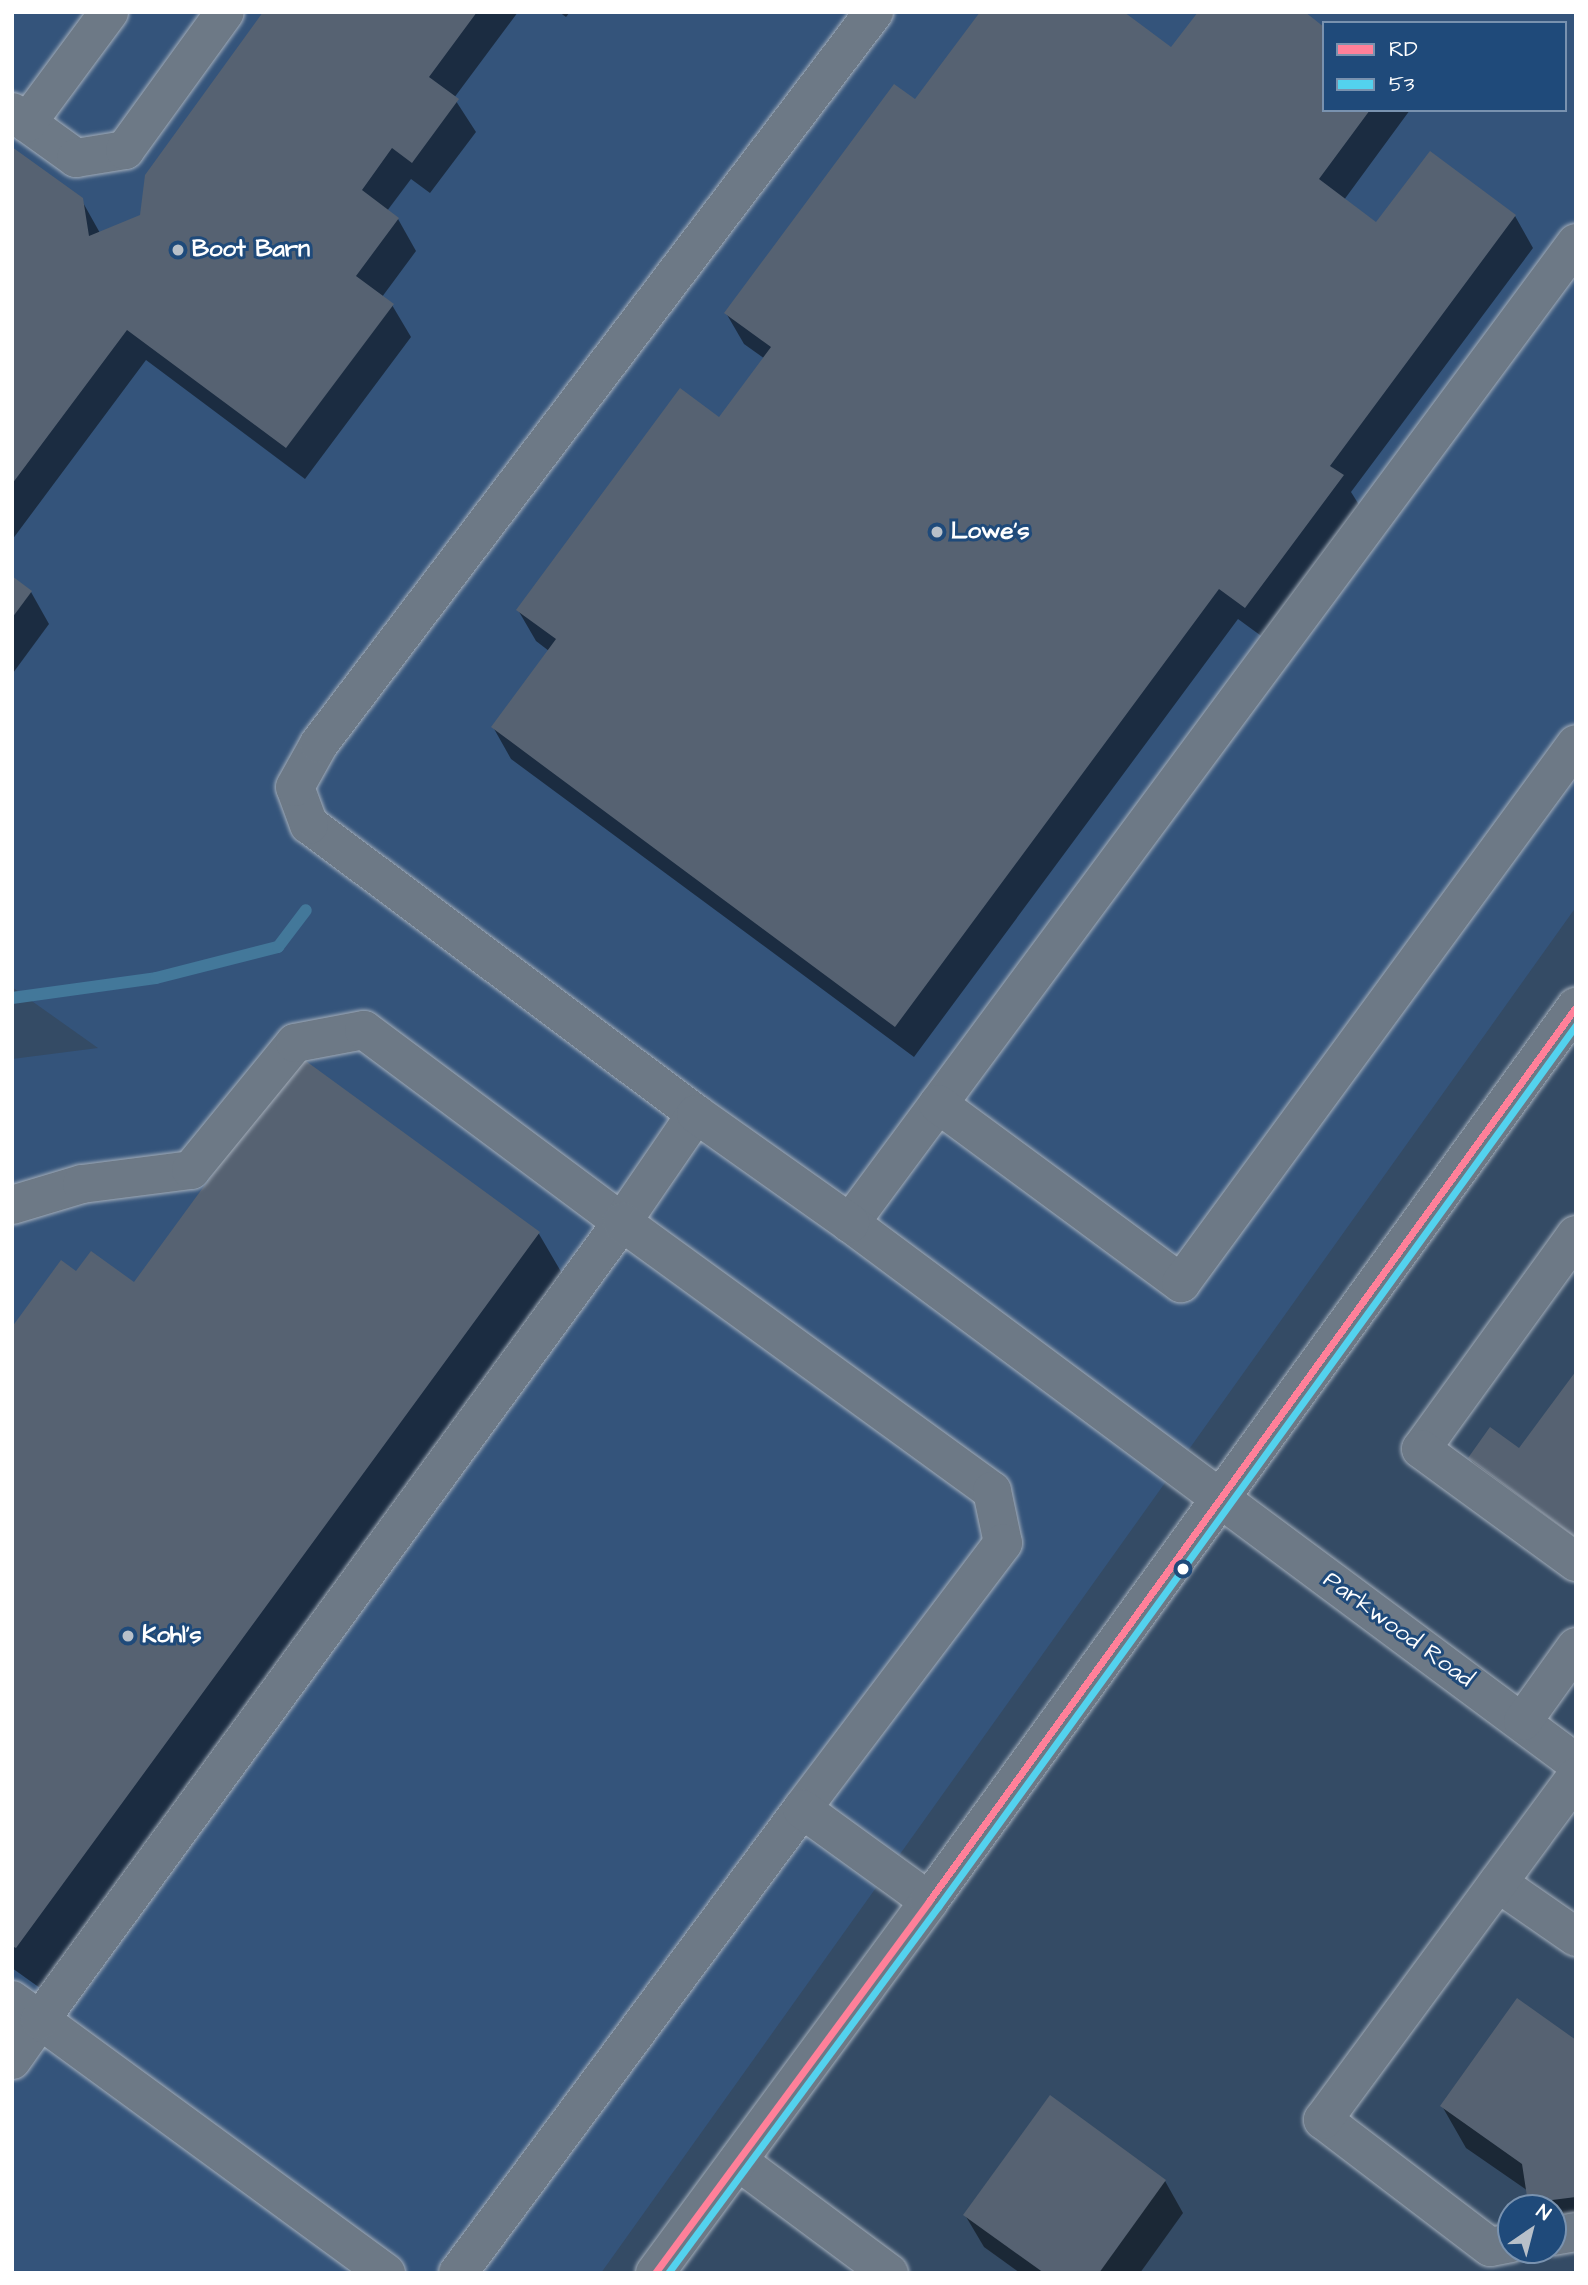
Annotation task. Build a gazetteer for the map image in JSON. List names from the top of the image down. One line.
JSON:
{"streets":{"street":["Parkwood Road"]},"places":["Boot Barn","Lowe's","Kohl's"],"lines":["transit line RD","transit line 53"],"legend":["RD","53"],"north":"top right"}
